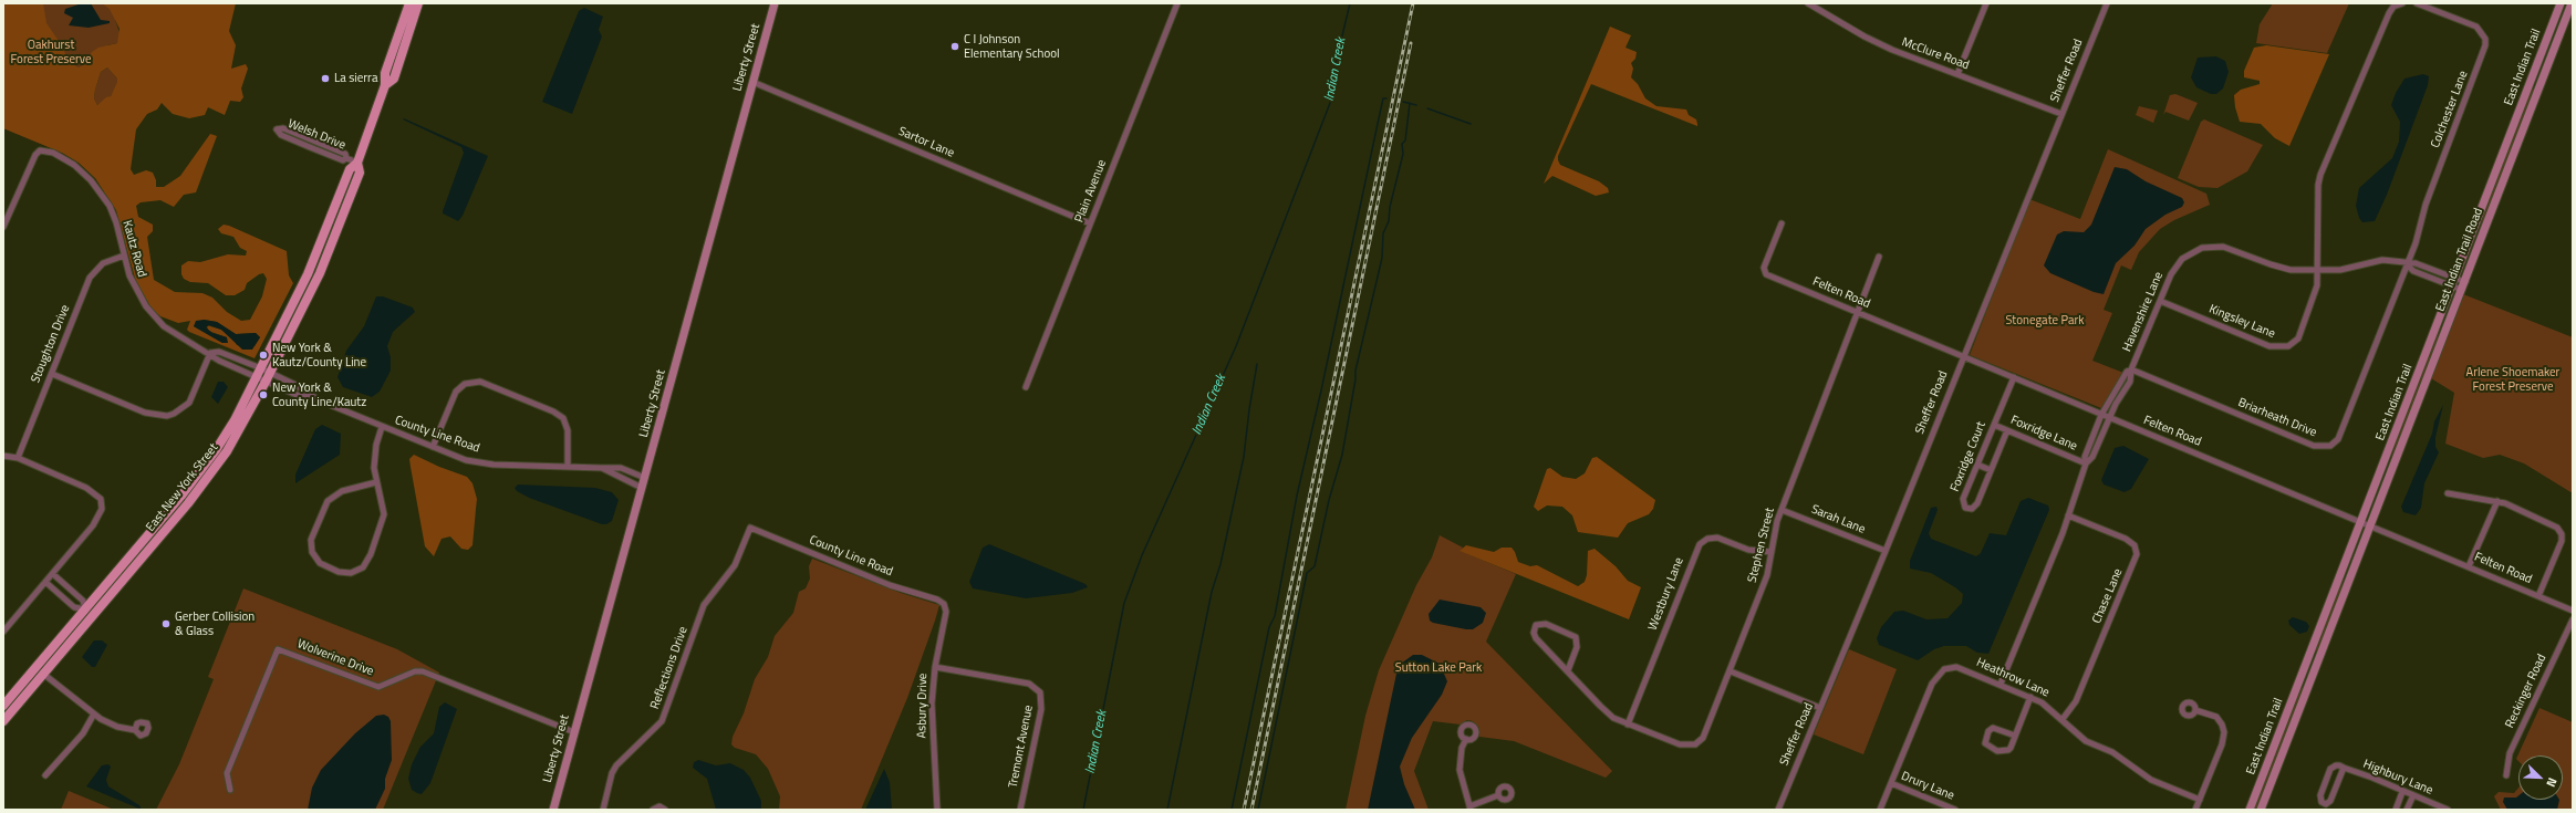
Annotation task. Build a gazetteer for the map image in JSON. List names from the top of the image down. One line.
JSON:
{"streets":{"main road":["Liberty Street","East Indian Trail","East Indian Trail Road","East New York Street"],"street":["McClure Road","Sheffer Road","Colchester Lane","Welsh Drive","Sartor Lane","Plain Avenue","Kautz Road","Felten Road","Havenshire Lane","Kingsley Lane","Stoughton Drive","Briarheath Drive","Foxridge Lane","County Line Road","Foxridge Court","Sarah Lane","Stephen Street","Westbury Lane","Chase Lane","Wolverine Drive","Reflections Drive","Heathrow Lane","Reckinger Road","Asbury Drive","Tremont Avenue","Highbury Lane","Drury Lane"]},"crossings":[["McClure Road","Sheffer Road"],["Liberty Street","Sartor Lane"],["Liberty Street","County Line Road"],["Liberty Street","Wolverine Drive"],["East Indian Trail","East Indian Trail Road"],["East Indian Trail","Felten Road"],["East Indian Trail","Havenshire Lane"],["Sheffer Road","Felten Road"],["Sheffer Road","Sarah Lane"],["Colchester Lane","Havenshire Lane"],["Colchester Lane","Briarheath Drive"],["Welsh Drive","East New York Street"],["Sartor Lane","Plain Avenue"],["Kautz Road","Stoughton Drive"],["Kautz Road","County Line Road"],["Kautz Road","East New York Street"],["East Indian Trail Road","Felten Road"],["East Indian Trail Road","Havenshire Lane"],["Felten Road","Havenshire Lane"],["Felten Road","Foxridge Court"],["Felten Road","Stephen Street"],["Havenshire Lane","Kingsley Lane"],["Havenshire Lane","Briarheath Drive"],["Havenshire Lane","Foxridge Lane"],["Havenshire Lane","Chase Lane"],["Havenshire Lane","Heathrow Lane"],["Foxridge Lane","Foxridge Court"],["County Line Road","East New York Street"],["County Line Road","Reflections Drive"],["County Line Road","Asbury Drive"],["Sarah Lane","Stephen Street"],["Stephen Street","Westbury Lane"],["Chase Lane","Heathrow Lane"],["Heathrow Lane","Drury Lane"],["Asbury Drive","Tremont Avenue"]],"water":["Indian Creek"],"parks":["Oakhurst Forest Preserve","Stonegate Park","Arlene Shoemaker Forest Preserve","Sutton Lake Park"],"places":["C I Johnson Elementary School","La sierra","New York & Kautz/County Line","New York & County Line/Kautz","Gerber Collision & Glass"],"north":"bottom right"}
